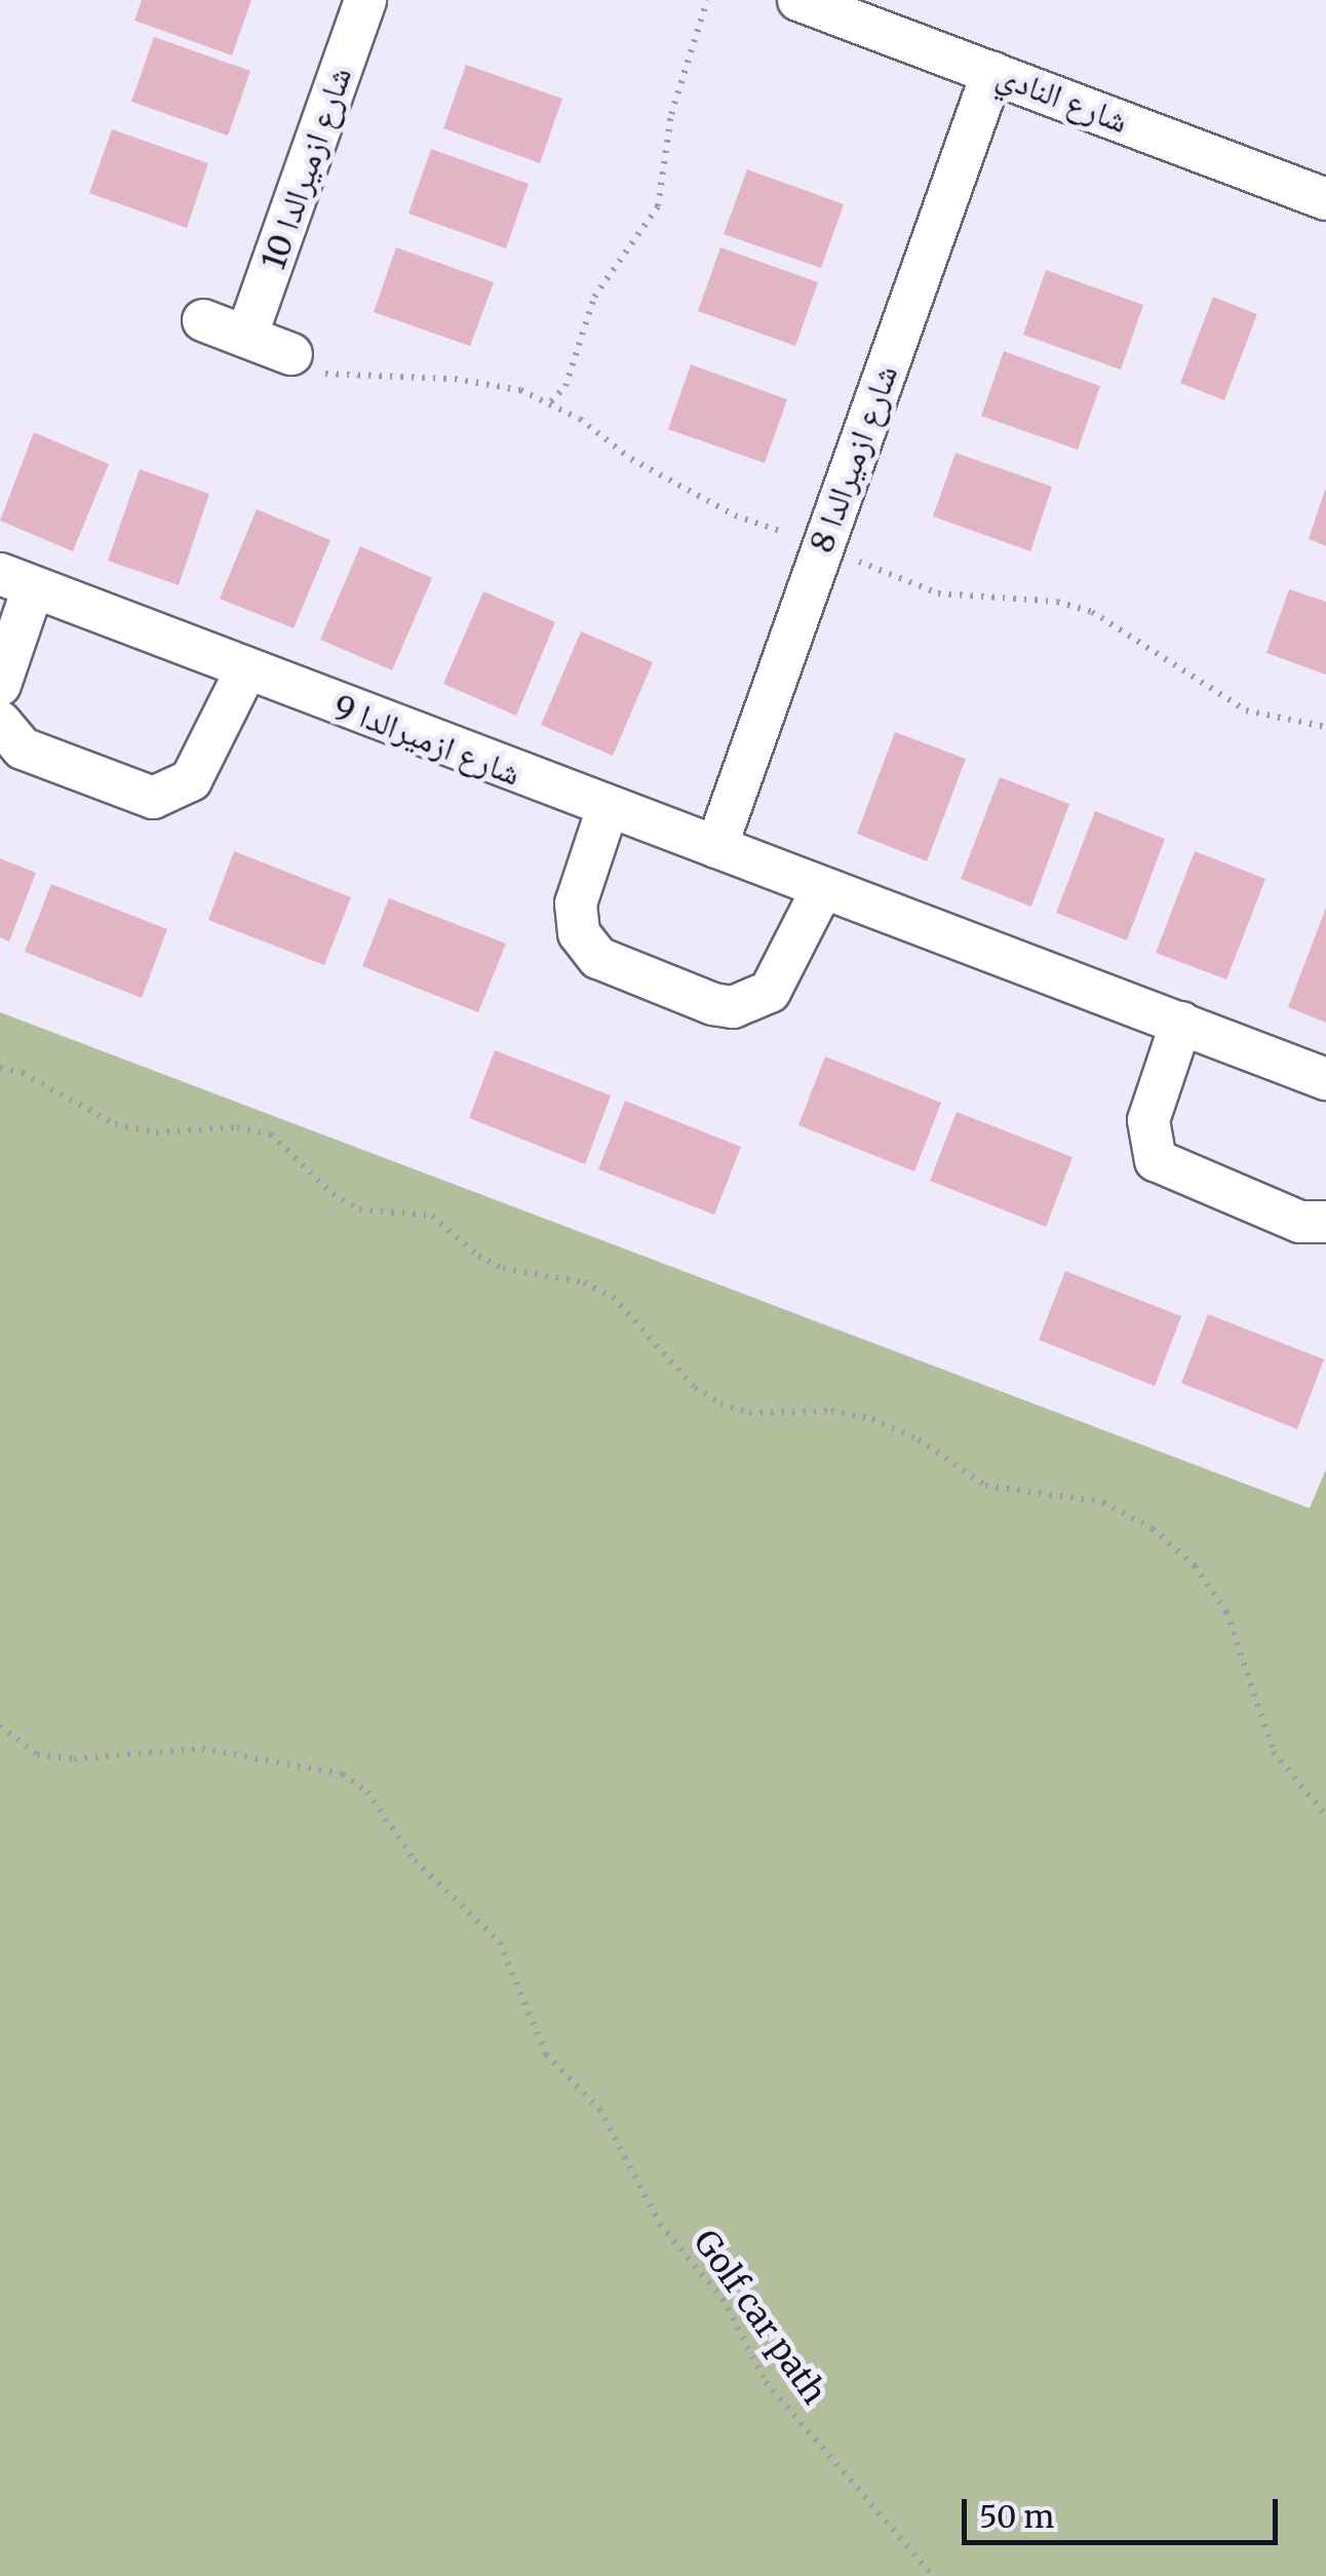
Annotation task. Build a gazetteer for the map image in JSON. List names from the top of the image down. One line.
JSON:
{"streets":{"street":["شارع النادي","شارع ازميرالدا 10","شارع ازميرالدا 8","شارع ازميرالدا 9"],"path":["Golf car path"]},"crossings":[["شارع النادي","شارع ازميرالدا 8"],["شارع ازميرالدا 8","شارع ازميرالدا 9"]],"scale_bar":"50 m"}
